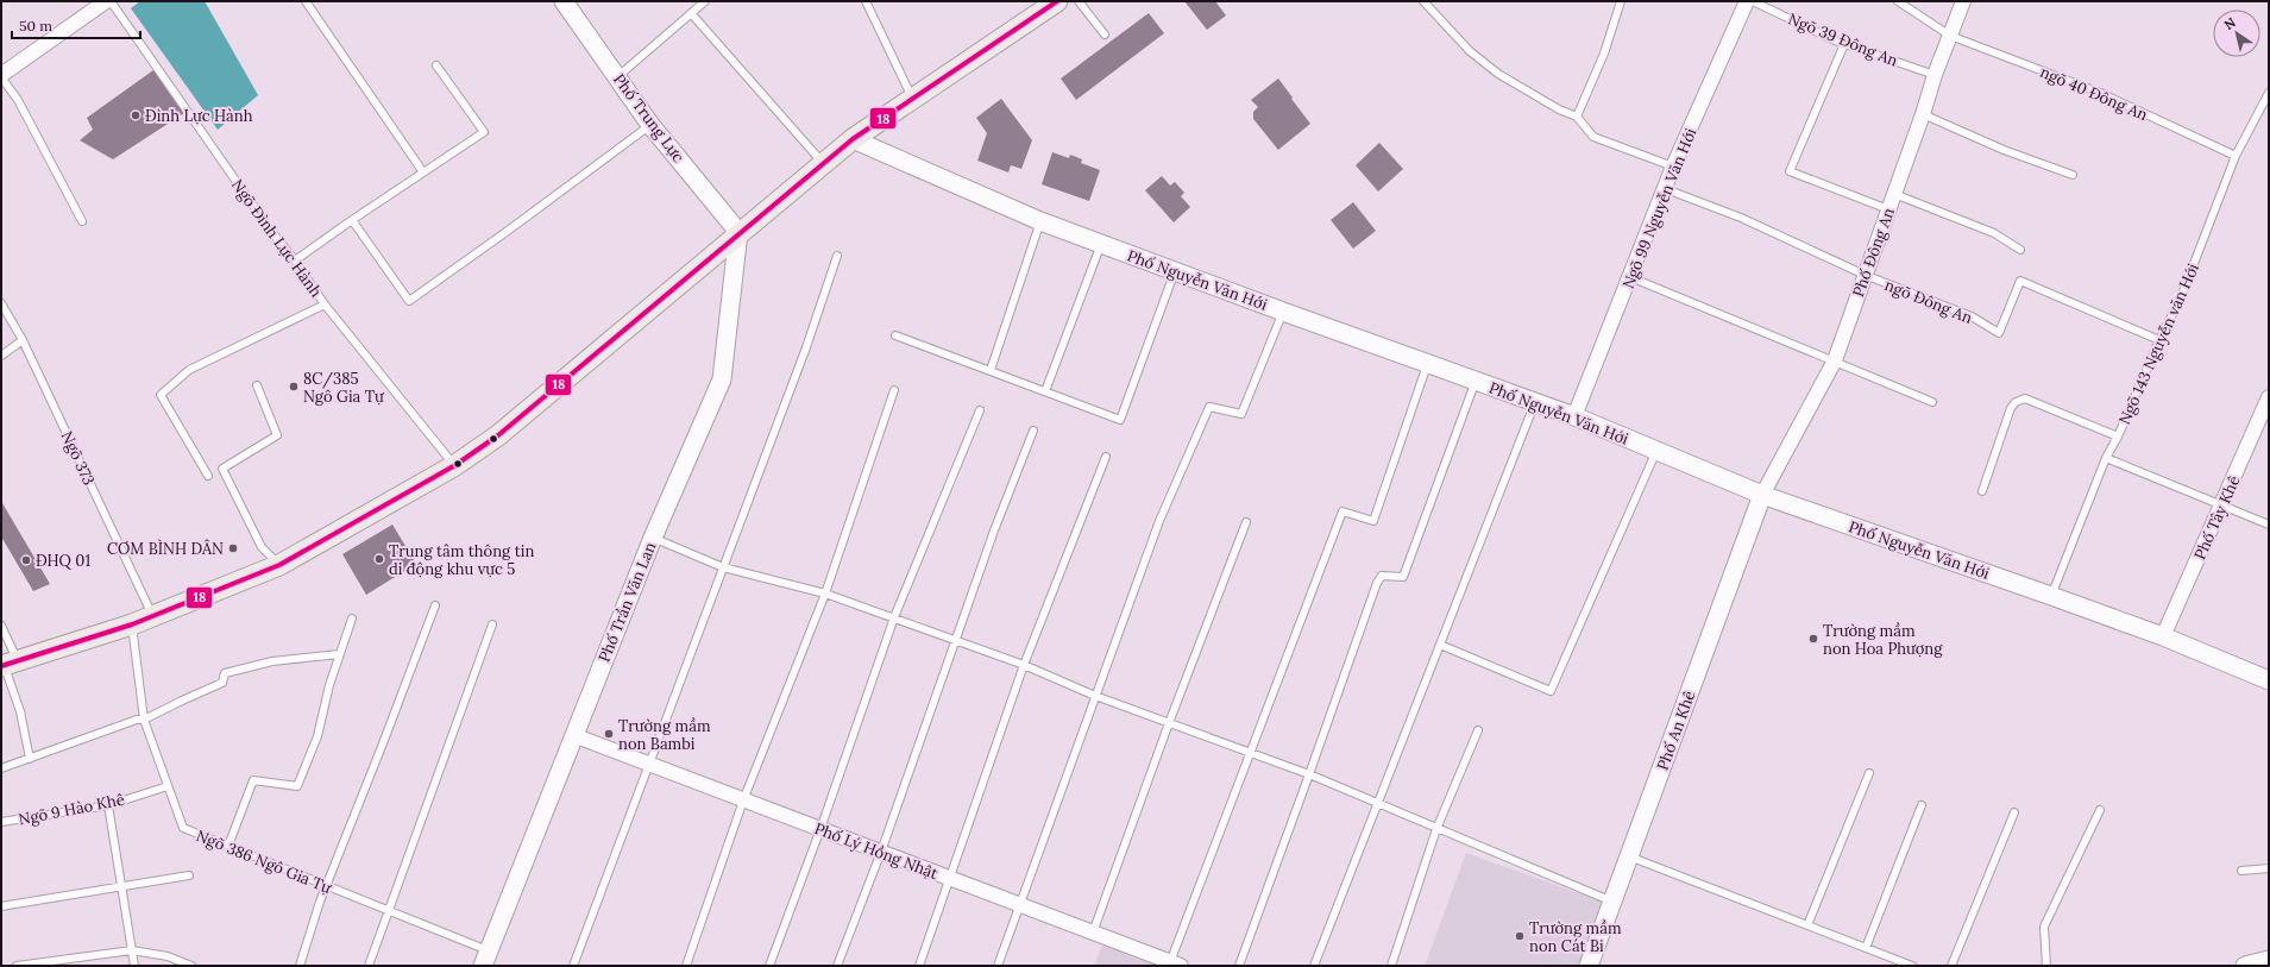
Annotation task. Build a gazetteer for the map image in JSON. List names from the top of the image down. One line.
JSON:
{"streets":{"street":["Phố Trung Lực","Ngõ 99 Nguyễn Văn Hới","Phố Đông An","Phố Nguyễn Văn Hới","Phố Tây Khê","Phố Trần Văn Lan","Phố An Khê","Phố Lý Hồng Nhật"],"lane":["Ngõ 39 Đông An","ngõ 40 Đông An","Ngõ Đình Lực Hành","ngõ Đông An","Ngõ 143 Nguyễn văn Hới","Ngõ 373","Ngõ 9 Hào Khê","Ngõ 386 Ngô Gia Tự"]},"crossings":[["Ngõ 39 Đông An","Phố Đông An"],["ngõ 40 Đông An","Phố Đông An"],["ngõ 40 Đông An","Ngõ 143 Nguyễn văn Hới"],["Phố Trung Lực","Phố Trần Văn Lan"],["Ngõ 99 Nguyễn Văn Hới","Phố Nguyễn Văn Hới"],["Ngõ 99 Nguyễn Văn Hới","ngõ Đông An"],["Phố Đông An","Phố Nguyễn Văn Hới"],["Phố Đông An","ngõ Đông An"],["Phố Đông An","Phố An Khê"],["Phố Nguyễn Văn Hới","Ngõ 143 Nguyễn văn Hới"],["Phố Nguyễn Văn Hới","Phố Tây Khê"],["Phố Nguyễn Văn Hới","Phố An Khê"],["ngõ Đông An","Ngõ 143 Nguyễn văn Hới"],["Phố Trần Văn Lan","Phố Lý Hồng Nhật"],["Phố Trần Văn Lan","Ngõ 386 Ngô Gia Tự"],["Ngõ 9 Hào Khê","Ngõ 386 Ngô Gia Tự"]],"places":["Đình Lực Hành","8C/385 Ngô Gia Tự","CƠM BÌNH DÂN","Trung tâm thông tin di động khu vực 5","ĐHQ 01","Trường mầm non Hoa Phượng","Trường mầm non Bambi","Trường mầm non Cát Bi"],"lines":["transit line 18"],"scale_bar":"50 m","north":"top left"}
